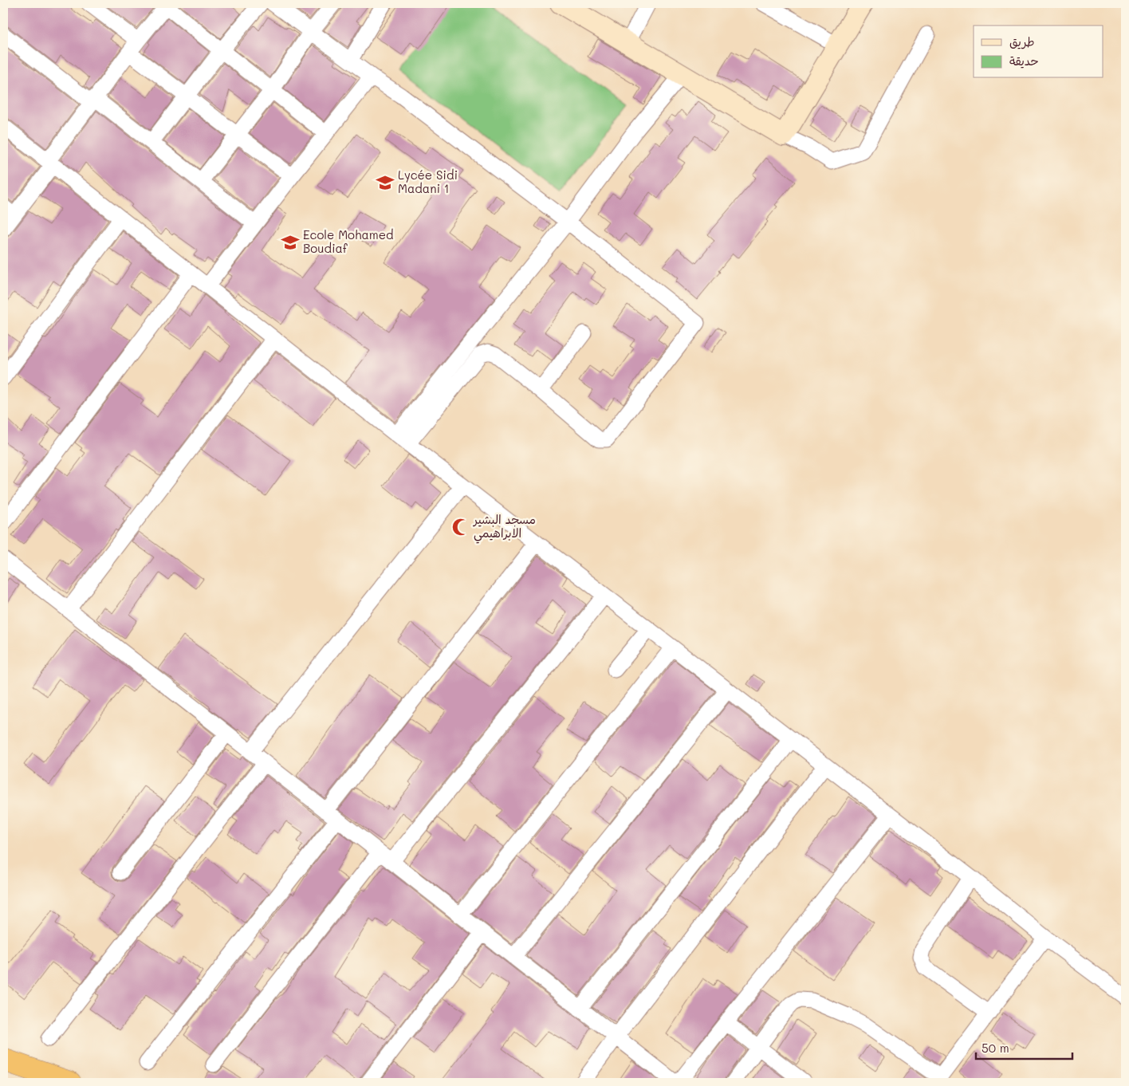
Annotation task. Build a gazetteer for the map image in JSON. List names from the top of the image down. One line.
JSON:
{"places":{"school or university":["Lycée Sidi Madani 1","Ecole Mohamed Boudiaf"],"mosque":["مسجد البشير الابراهيمي"]},"legend":["طريق","حديقة"],"scale_bar":"50 m"}
